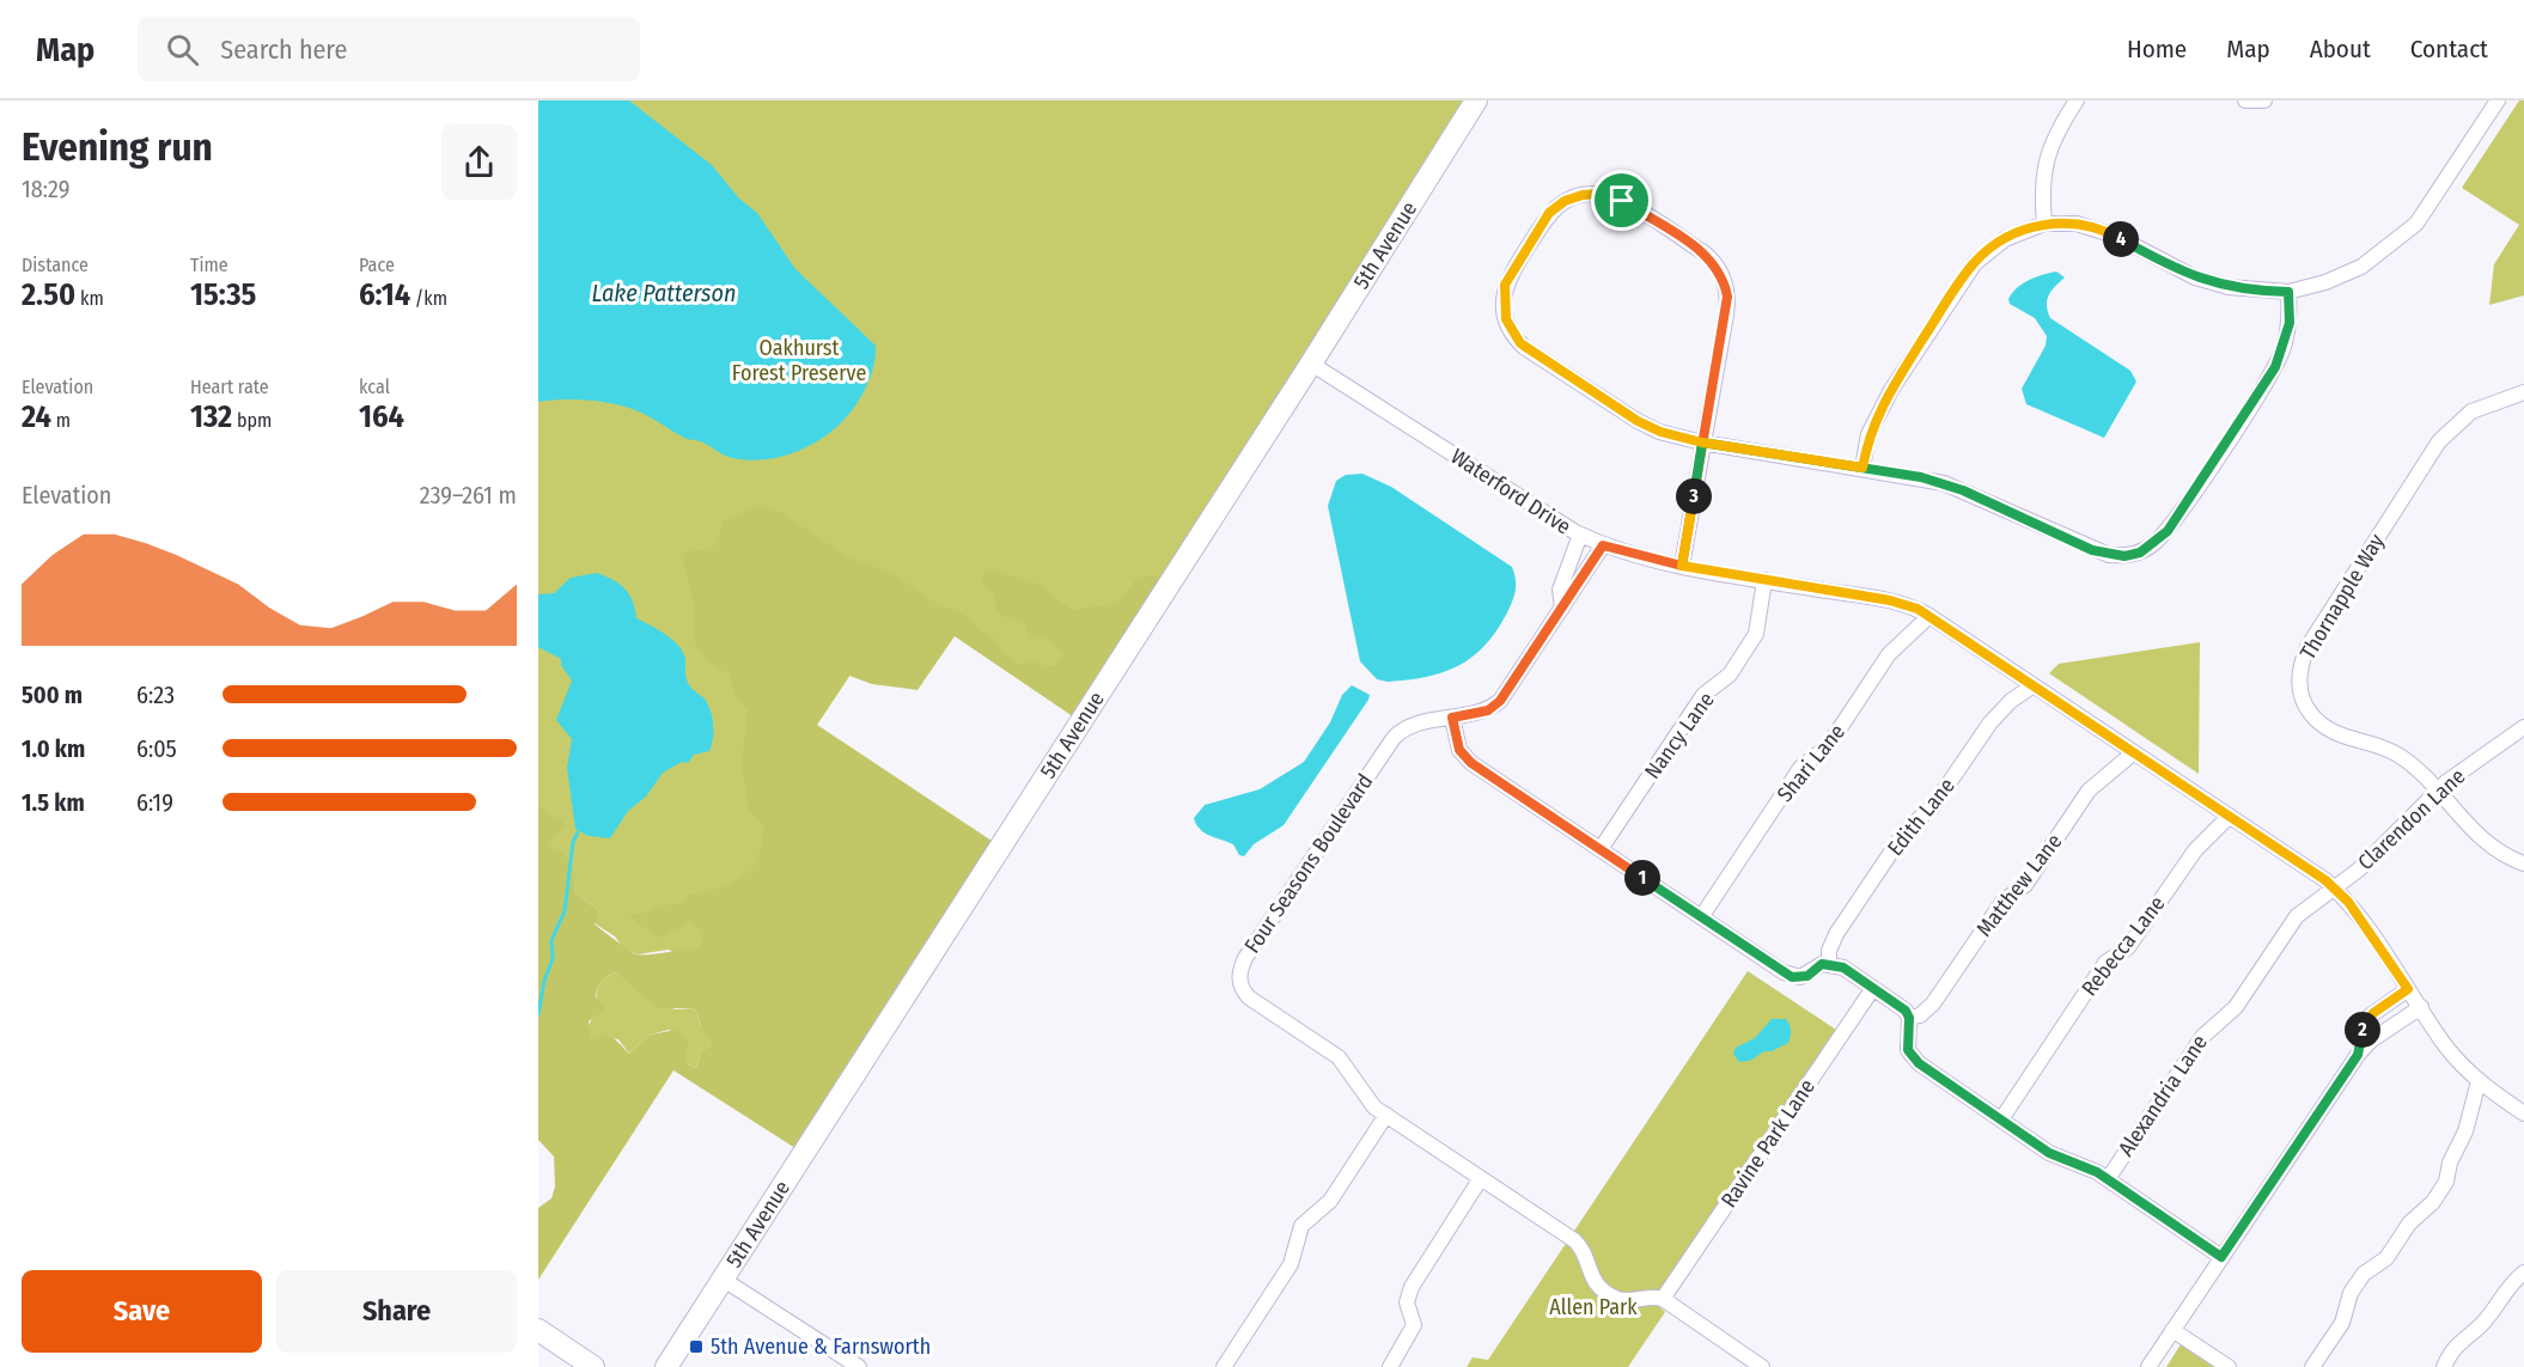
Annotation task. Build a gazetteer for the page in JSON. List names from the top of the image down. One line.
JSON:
{"streets":{"street":["5th Avenue","Waterford Drive","Thornapple Way","Nancy Lane","Shari Lane","Edith Lane","Clarendon Lane","Four Seasons Boulevard","Matthew Lane","Rebecca Lane","Alexandria Lane","Ravine Park Lane"]},"crossings":[["5th Avenue","Waterford Drive"],["Waterford Drive","Nancy Lane"],["Waterford Drive","Shari Lane"],["Waterford Drive","Edith Lane"],["Waterford Drive","Clarendon Lane"],["Waterford Drive","Four Seasons Boulevard"],["Waterford Drive","Matthew Lane"],["Waterford Drive","Rebecca Lane"],["Waterford Drive","Alexandria Lane"],["Thornapple Way","Clarendon Lane"],["Clarendon Lane","Alexandria Lane"],["Four Seasons Boulevard","Ravine Park Lane"]],"water":["Lake Patterson"],"parks":["Oakhurst Forest Preserve","Allen Park"],"places":{"transit":["5th Avenue & Farnsworth"]},"page":{"header":"Map","search":"Search here","nav":["Home","Map","About","Contact"],"heading":["Evening run","18:29"],"pins":["4","3","1","2"],"stats":[["Distance","2.50 km"],["Time","15:35"],["Pace","6:14 /km"],["Elevation","24 m"],["Heart rate","132 bpm"],["kcal","164"]],"chart":["Elevation","239–261 m"],"list":[{"name":"500 m","note":"6:23"},{"name":"1.0 km","note":"6:05"},{"name":"1.5 km","note":"6:19"}],"buttons":["Save","Share"]}}
